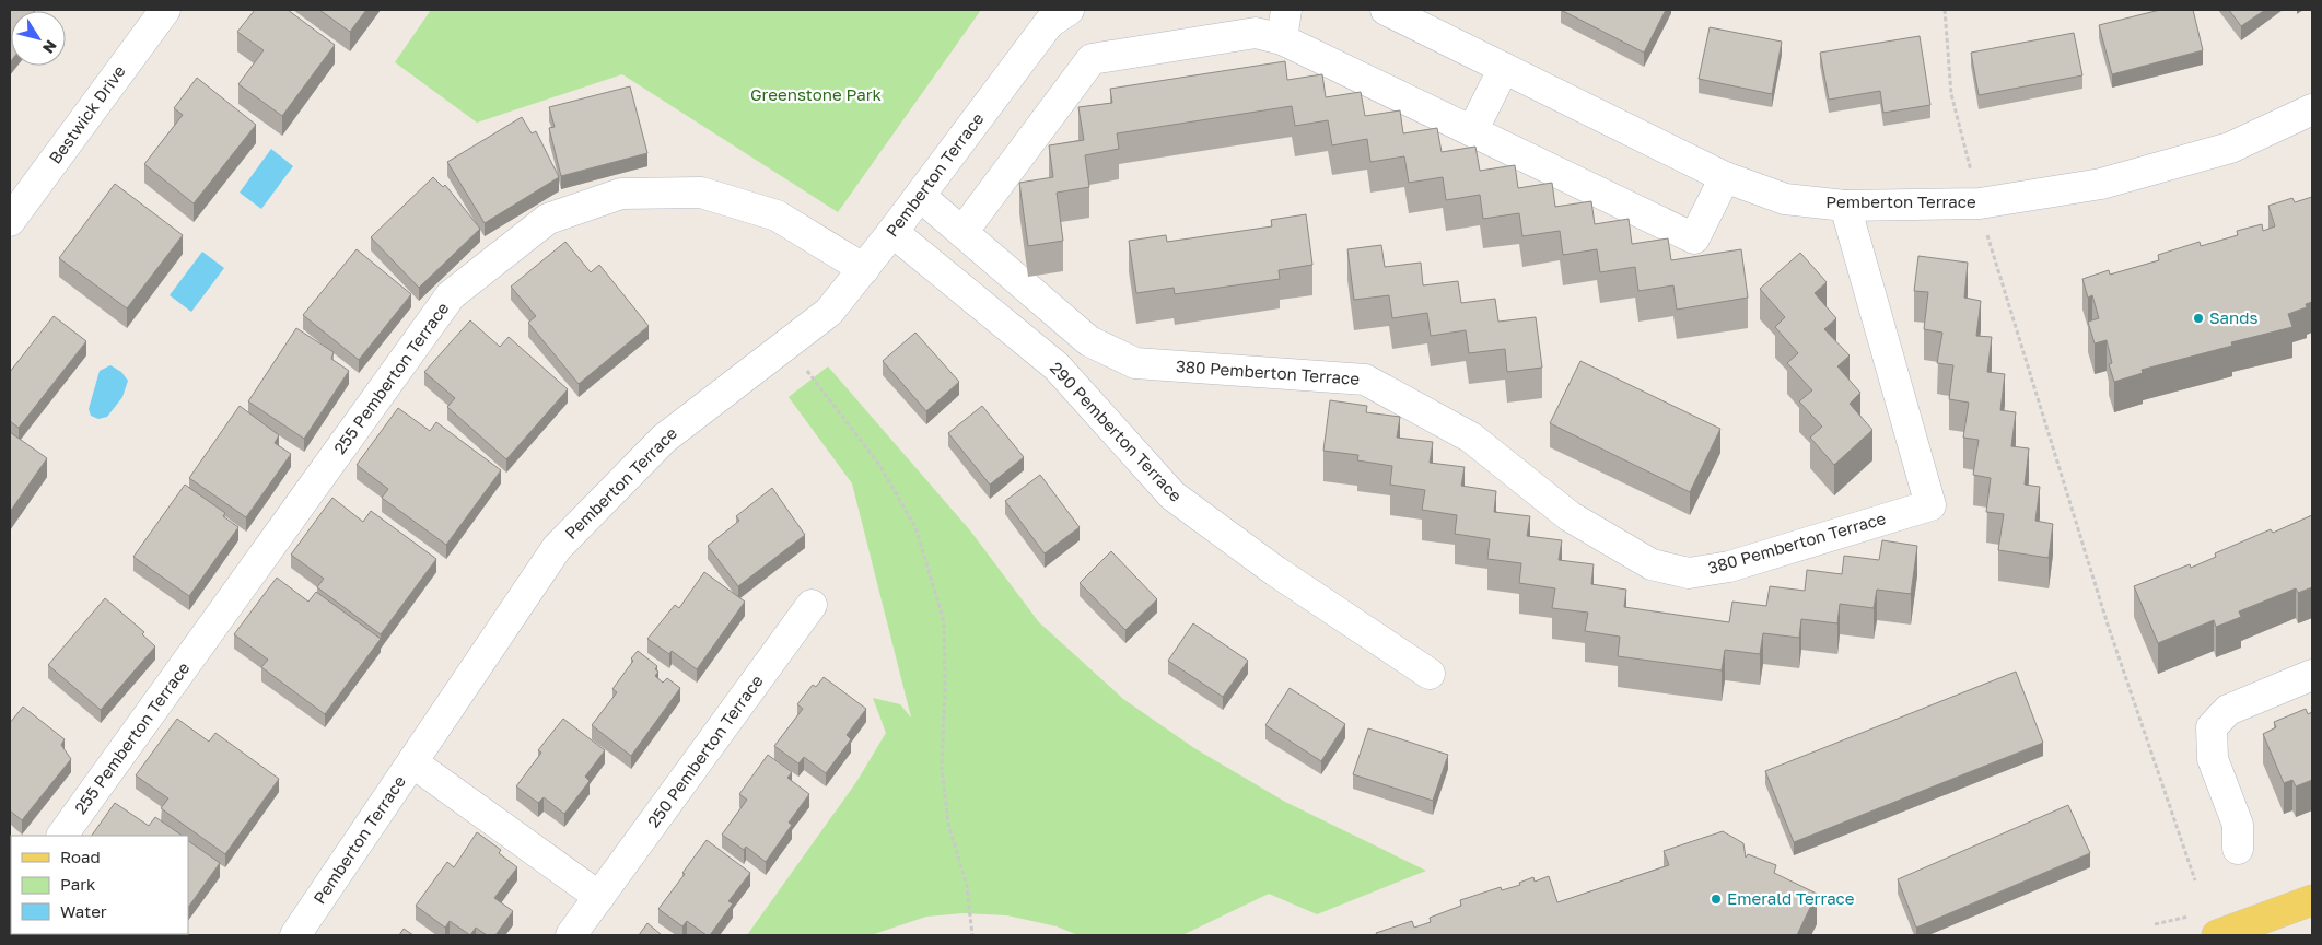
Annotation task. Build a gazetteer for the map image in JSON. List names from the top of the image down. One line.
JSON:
{"streets":{"street":["Bestwick Drive","Pemberton Terrace","380 Pemberton Terrace","255 Pemberton Terrace","290 Pemberton Terrace","250 Pemberton Terrace"]},"crossings":[["Pemberton Terrace","380 Pemberton Terrace"],["Pemberton Terrace","255 Pemberton Terrace"],["Pemberton Terrace","290 Pemberton Terrace"]],"parks":["Greenstone Park"],"places":["Sands","Emerald Terrace"],"legend":["Road","Park","Water"],"north":"bottom right"}
